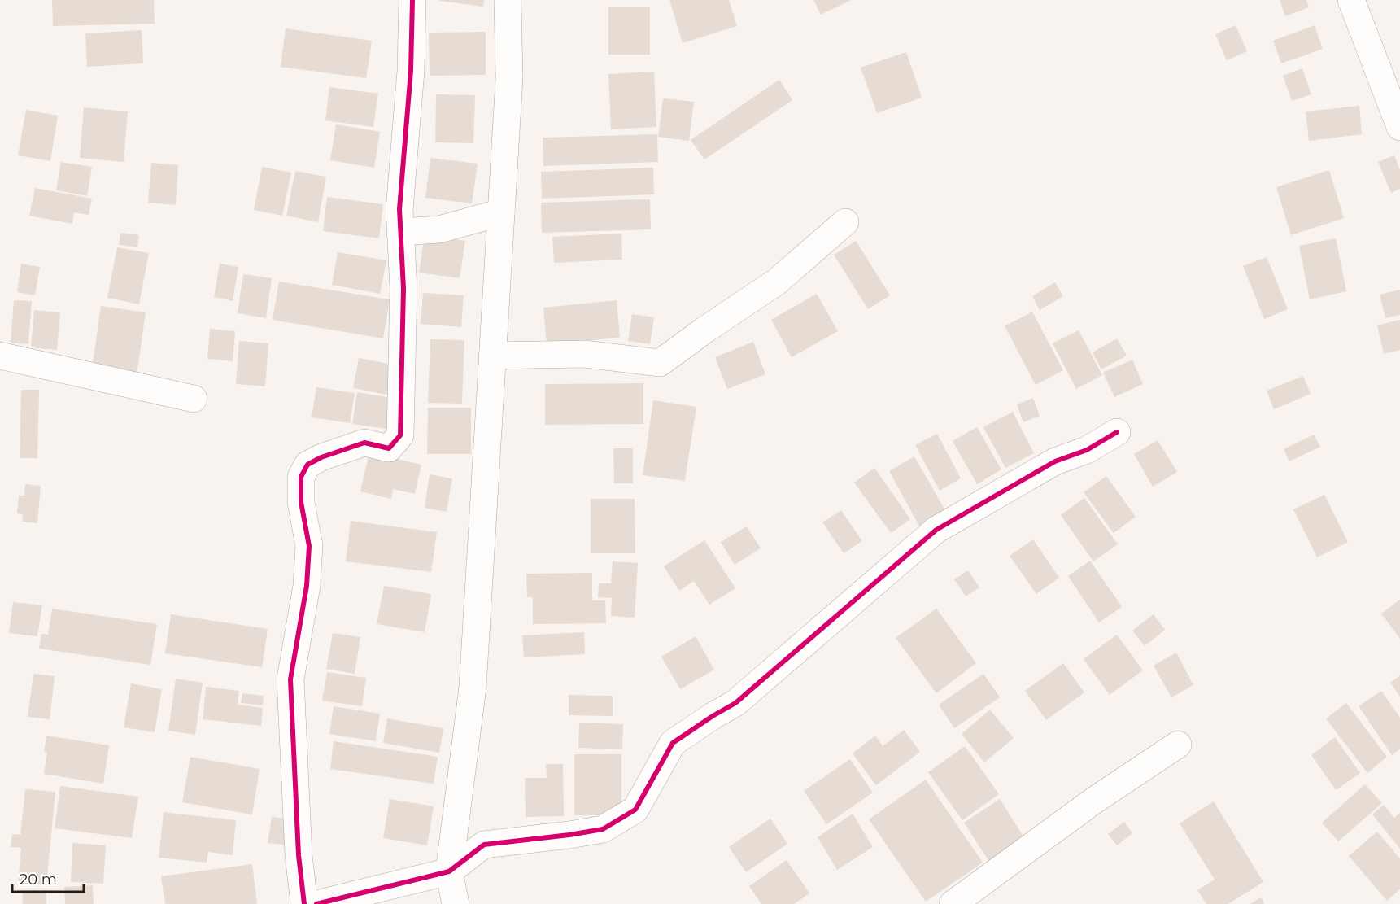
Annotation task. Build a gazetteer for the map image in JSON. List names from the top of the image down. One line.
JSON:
{"scale_bar":"20 m"}
